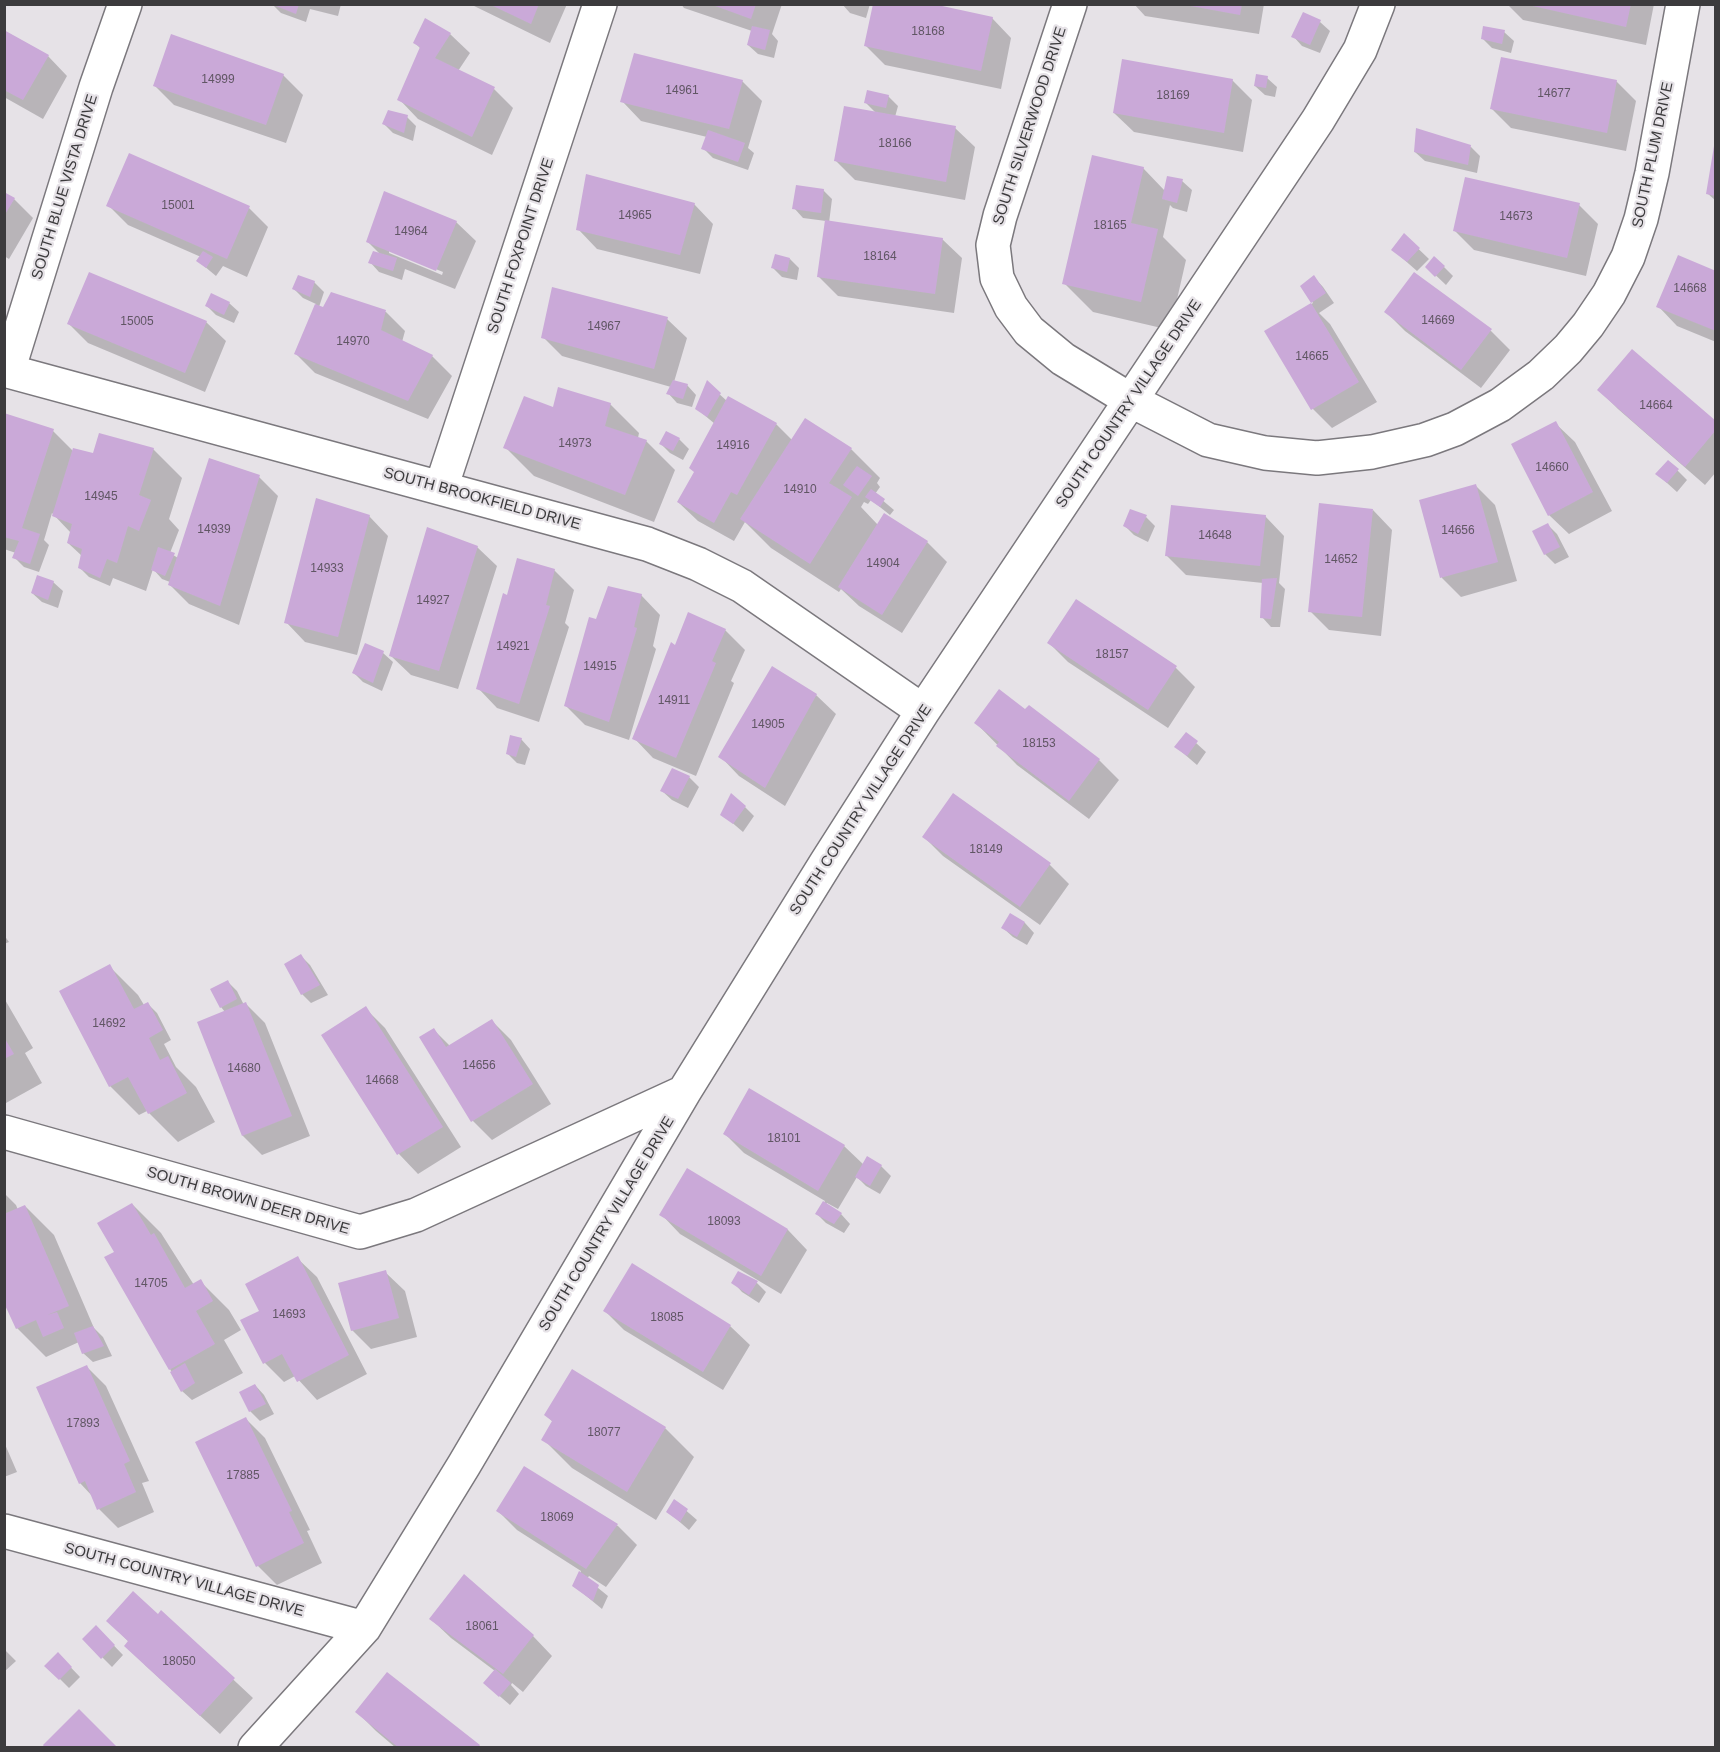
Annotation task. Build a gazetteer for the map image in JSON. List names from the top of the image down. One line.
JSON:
{"streets":{"street":["SOUTH SILVERWOOD DRIVE","SOUTH PLUM DRIVE","SOUTH BLUE VISTA DRIVE","SOUTH FOXPOINT DRIVE","SOUTH COUNTRY VILLAGE DRIVE","SOUTH BROOKFIELD DRIVE","SOUTH BROWN DEER DRIVE"]},"crossings":[["SOUTH SILVERWOOD DRIVE","SOUTH PLUM DRIVE"],["SOUTH SILVERWOOD DRIVE","SOUTH COUNTRY VILLAGE DRIVE"],["SOUTH PLUM DRIVE","SOUTH COUNTRY VILLAGE DRIVE"],["SOUTH BLUE VISTA DRIVE","SOUTH BROOKFIELD DRIVE"],["SOUTH FOXPOINT DRIVE","SOUTH BROOKFIELD DRIVE"],["SOUTH COUNTRY VILLAGE DRIVE","SOUTH BROOKFIELD DRIVE"],["SOUTH COUNTRY VILLAGE DRIVE","SOUTH BROWN DEER DRIVE"]],"house_numbers":["18168","14999","14961","14677","18169","18166","15001","14965","14673","18165","14964","18164","14668","14669","15005","14967","14970","14665","14664","14973","14916","14660","14910","14945","14939","14656","14648","14652","14904","14933","14927","14921","18157","14915","14911","14905","18153","18149","14692","14656","14680","14668","18101","18093","14705","14693","18085","17893","18077","17885","18069","18061","18050"]}
